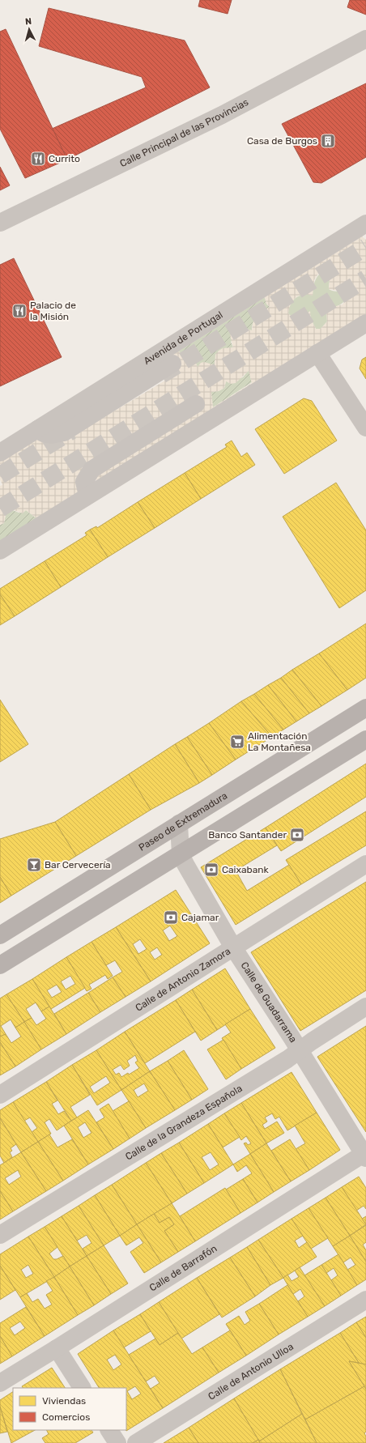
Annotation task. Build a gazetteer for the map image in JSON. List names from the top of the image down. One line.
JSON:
{"streets":{"main road":["Paseo de Extremadura"],"street":["Calle Principal de las Provincias","Avenida de Portugal","Calle de Antonio Zamora","Calle de Guadarrama","Calle de la Grandeza Española","Calle de Barrafón","Calle de Antonio Ulloa"]},"crossings":[["Paseo de Extremadura","Calle de Guadarrama"],["Calle de Antonio Zamora","Calle de Guadarrama"],["Calle de Guadarrama","Calle de la Grandeza Española"],["Calle de Guadarrama","Calle de Barrafón"]],"places":{"building":["Casa de Burgos"],"restaurant":["Currito","Palacio de la Misión"],"supermarket":["Alimentación La Montañesa"],"bank":["Banco Santander","Caixabank","Cajamar"],"bar":["Bar Cervecería"]},"legend":["Viviendas","Comercios"],"north":"top"}
